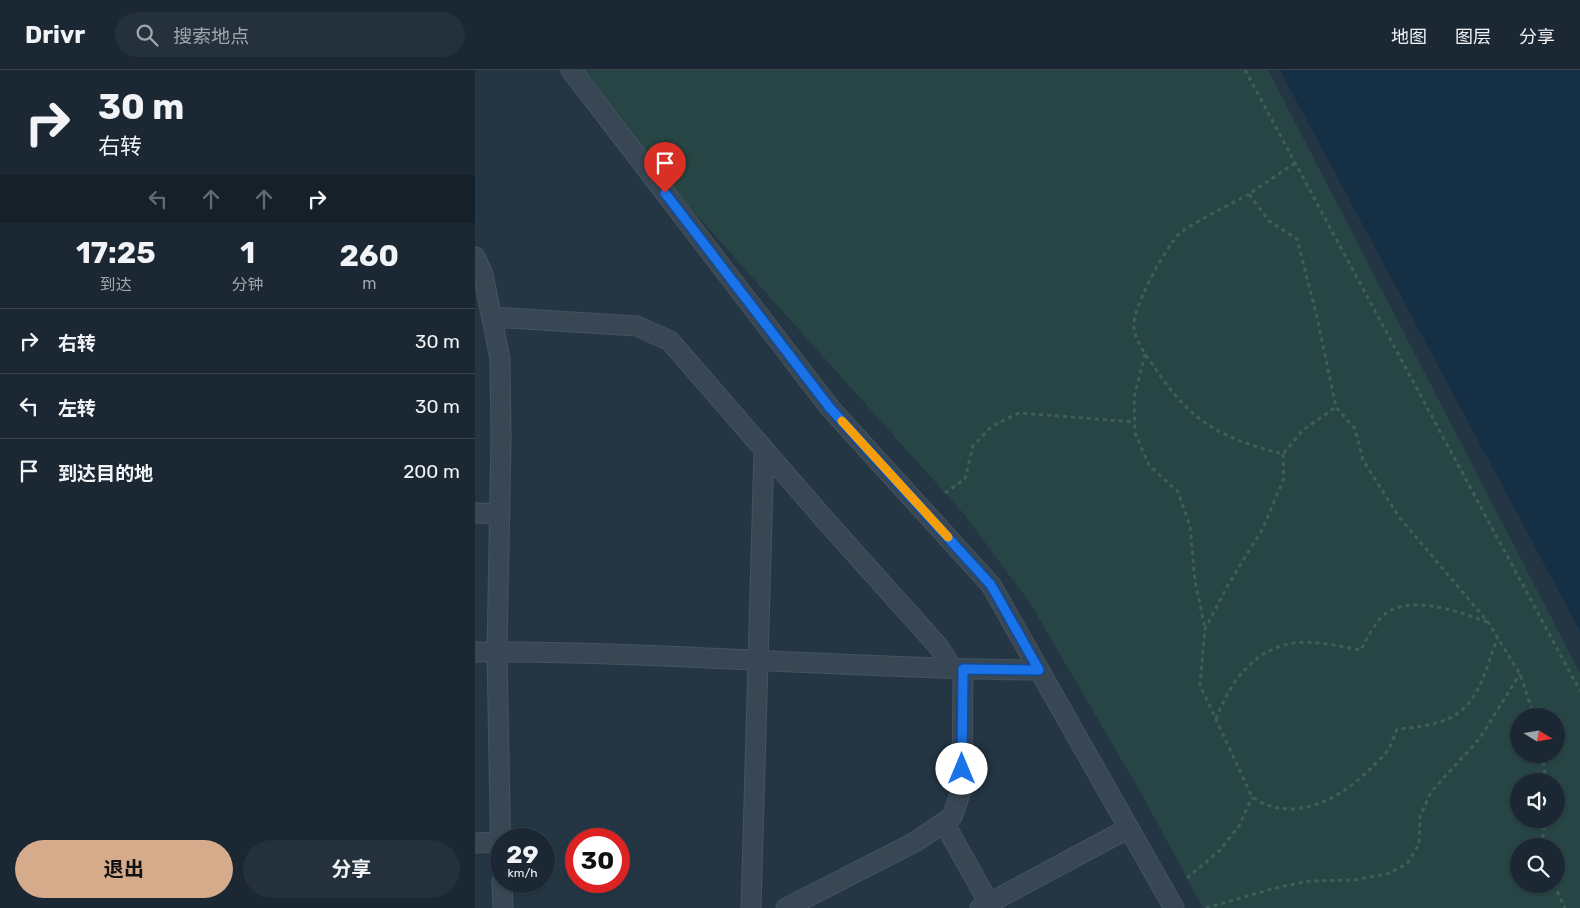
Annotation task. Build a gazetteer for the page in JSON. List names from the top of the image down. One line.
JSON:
{"north":"right","page":{"header":"Drivr","search":"搜索地点","nav":["地图","图层","分享"],"turn":["30 m","右转"],"eta":["17:25","到达","1","分钟","260","m"],"list":[{"name":"右转","value":"30 m"},{"name":"左转","value":"30 m"},{"name":"到达目的地","value":"200 m"}],"speed":"29 km/h","limit":"30","buttons":["退出","分享"]}}
